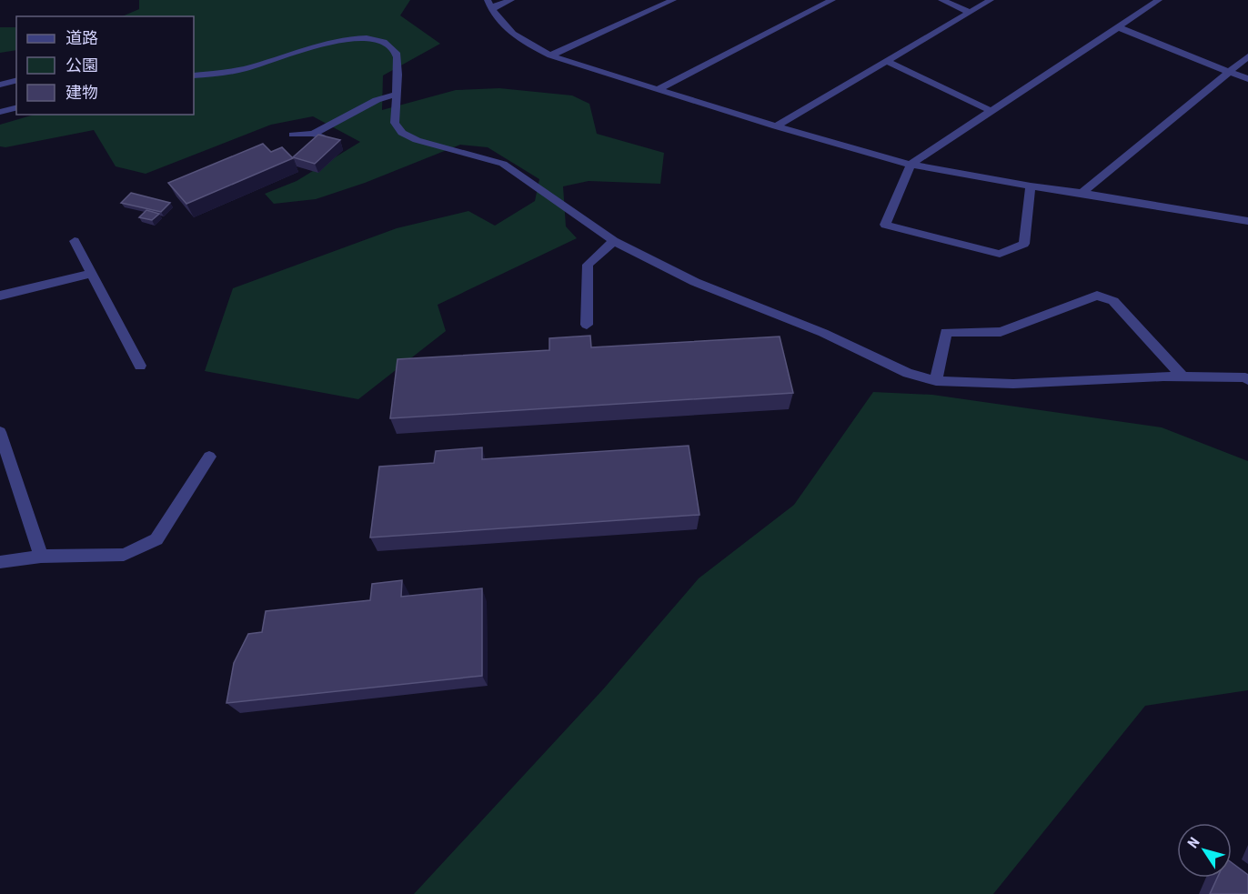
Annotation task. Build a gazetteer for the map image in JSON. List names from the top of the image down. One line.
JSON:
{"legend":["道路","公園","建物"],"north":"top left"}
